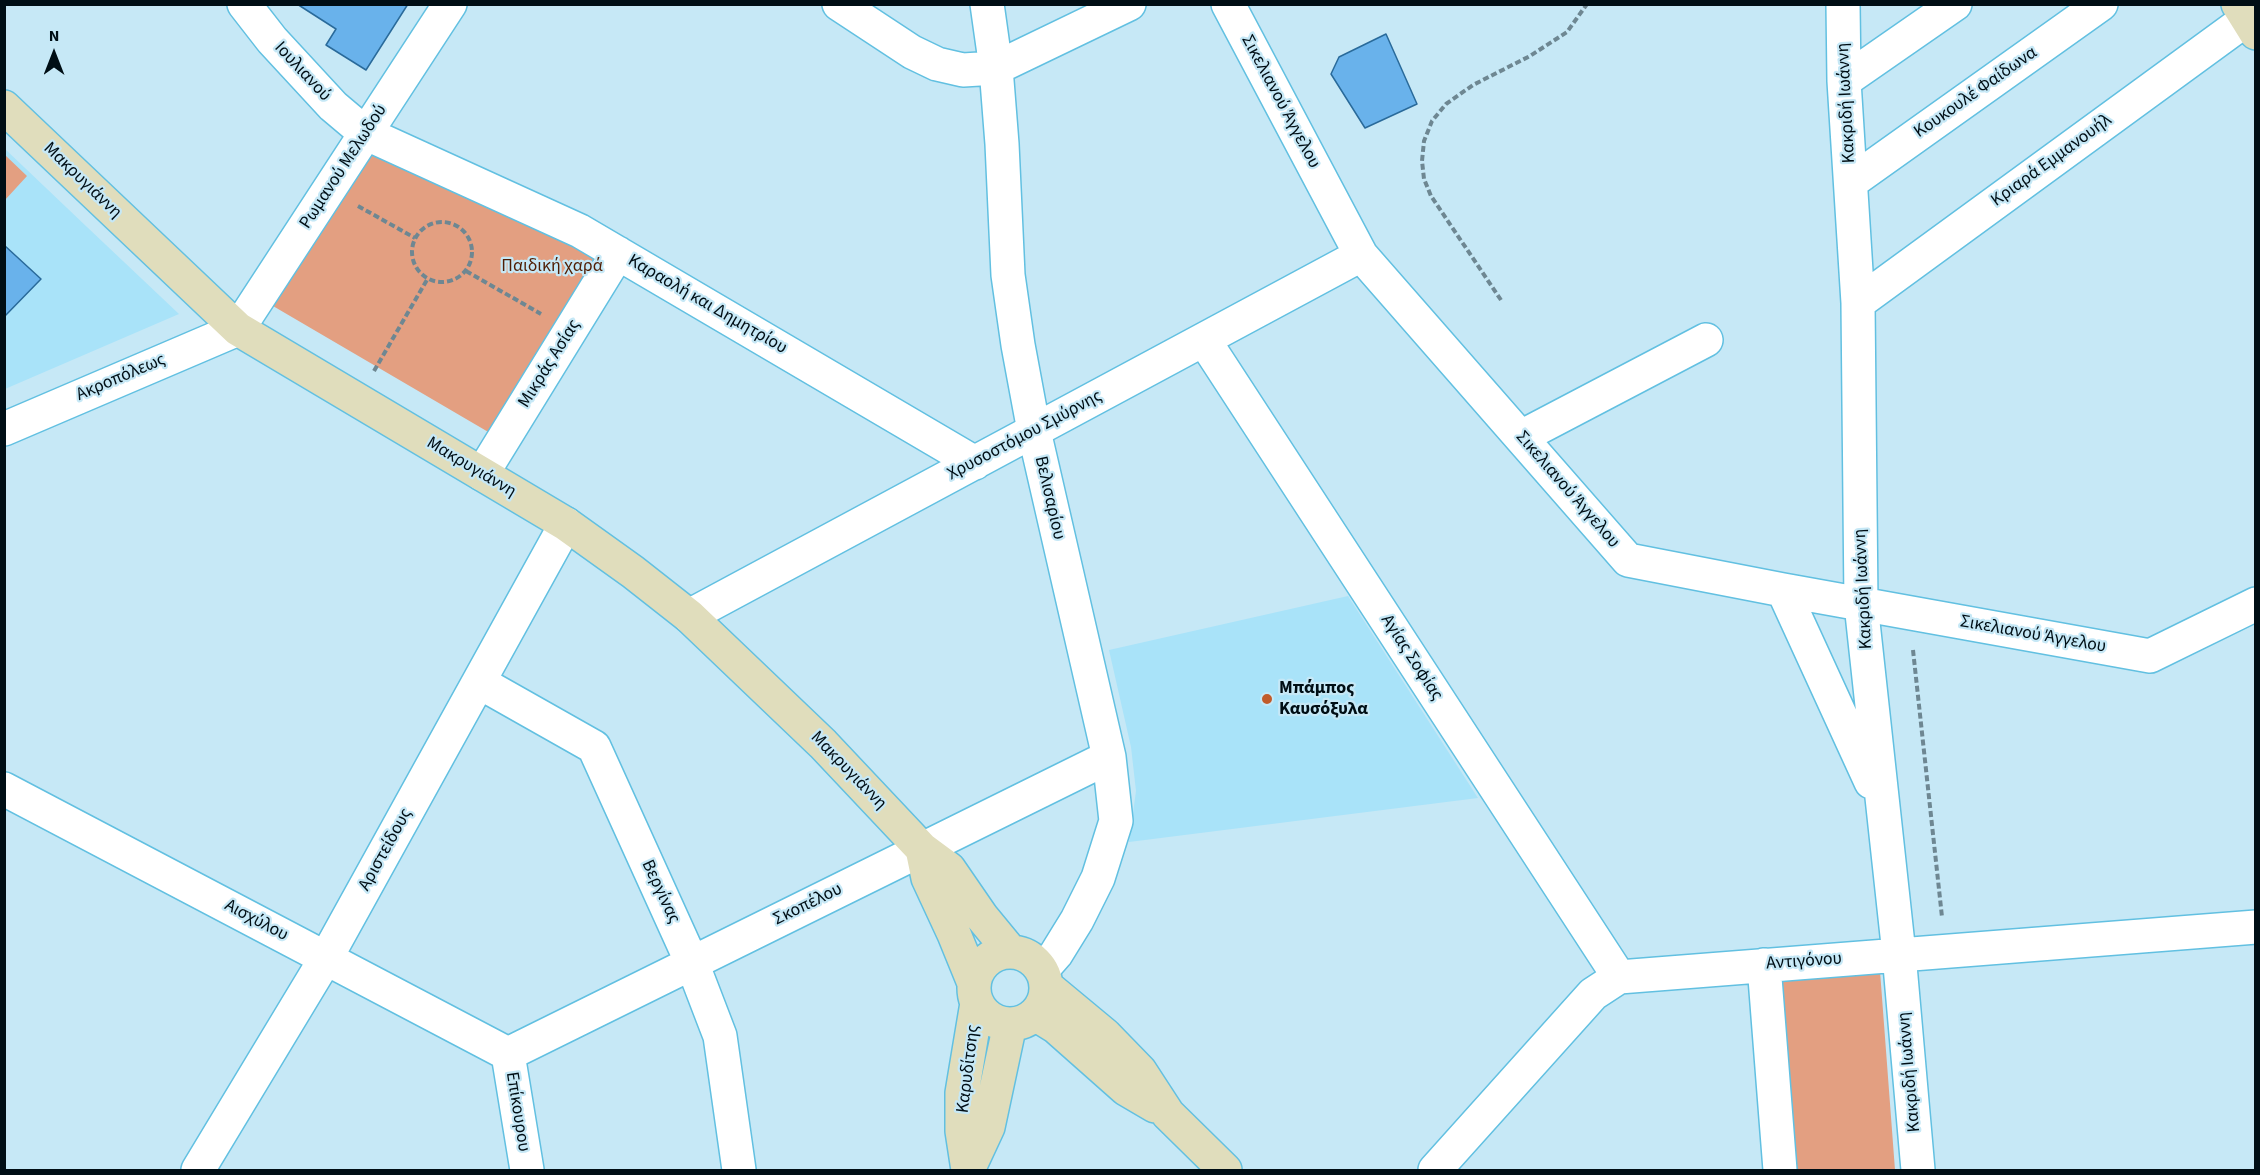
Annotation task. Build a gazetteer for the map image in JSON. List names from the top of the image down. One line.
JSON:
{"streets":{"street":["Ιουλιανού","Κουκουλέ Φαίδωνα","Σικελιανού Άγγελου","Κακριδή Ιωάννη","Κριαρά Εμμανουήλ","Ρωμανού Μελωδού","Μακρυγιάννη","Καραολή και Δημητρίου","Μικράς Ασίας","Ακροπόλεως","Χρυσοστόμου Σμύρνης","Βελισαρίου","Αγίας Σοφίας","Αριστείδους","Βεργίνας","Σκοπέλου","Αισχύλου","Αντιγόνου","Καρυδίτσης","Επίκουρου"]},"crossings":[["Ιουλιανού","Ρωμανού Μελωδού"],["Ιουλιανού","Καραολή και Δημητρίου"],["Κουκουλέ Φαίδωνα","Κακριδή Ιωάννη"],["Σικελιανού Άγγελου","Κακριδή Ιωάννη"],["Σικελιανού Άγγελου","Χρυσοστόμου Σμύρνης"],["Κακριδή Ιωάννη","Κριαρά Εμμανουήλ"],["Κακριδή Ιωάννη","Αντιγόνου"],["Ρωμανού Μελωδού","Μακρυγιάννη"],["Ρωμανού Μελωδού","Καραολή και Δημητρίου"],["Ρωμανού Μελωδού","Ακροπόλεως"],["Μακρυγιάννη","Μικράς Ασίας"],["Μακρυγιάννη","Ακροπόλεως"],["Μακρυγιάννη","Χρυσοστόμου Σμύρνης"],["Μακρυγιάννη","Βελισαρίου"],["Μακρυγιάννη","Αριστείδους"],["Μακρυγιάννη","Σκοπέλου"],["Μακρυγιάννη","Καρυδίτσης"],["Καραολή και Δημητρίου","Μικράς Ασίας"],["Καραολή και Δημητρίου","Χρυσοστόμου Σμύρνης"],["Χρυσοστόμου Σμύρνης","Βελισαρίου"],["Χρυσοστόμου Σμύρνης","Αγίας Σοφίας"],["Βελισαρίου","Σκοπέλου"],["Βελισαρίου","Καρυδίτσης"],["Αγίας Σοφίας","Αντιγόνου"],["Αριστείδους","Βεργίνας"],["Αριστείδους","Αισχύλου"],["Βεργίνας","Σκοπέλου"],["Σκοπέλου","Αισχύλου"],["Σκοπέλου","Επίκουρου"],["Αισχύλου","Επίκουρου"]],"parks":["Παιδική χαρά"],"places":["Μπάμπος Καυσόξυλα"],"north":"top"}
